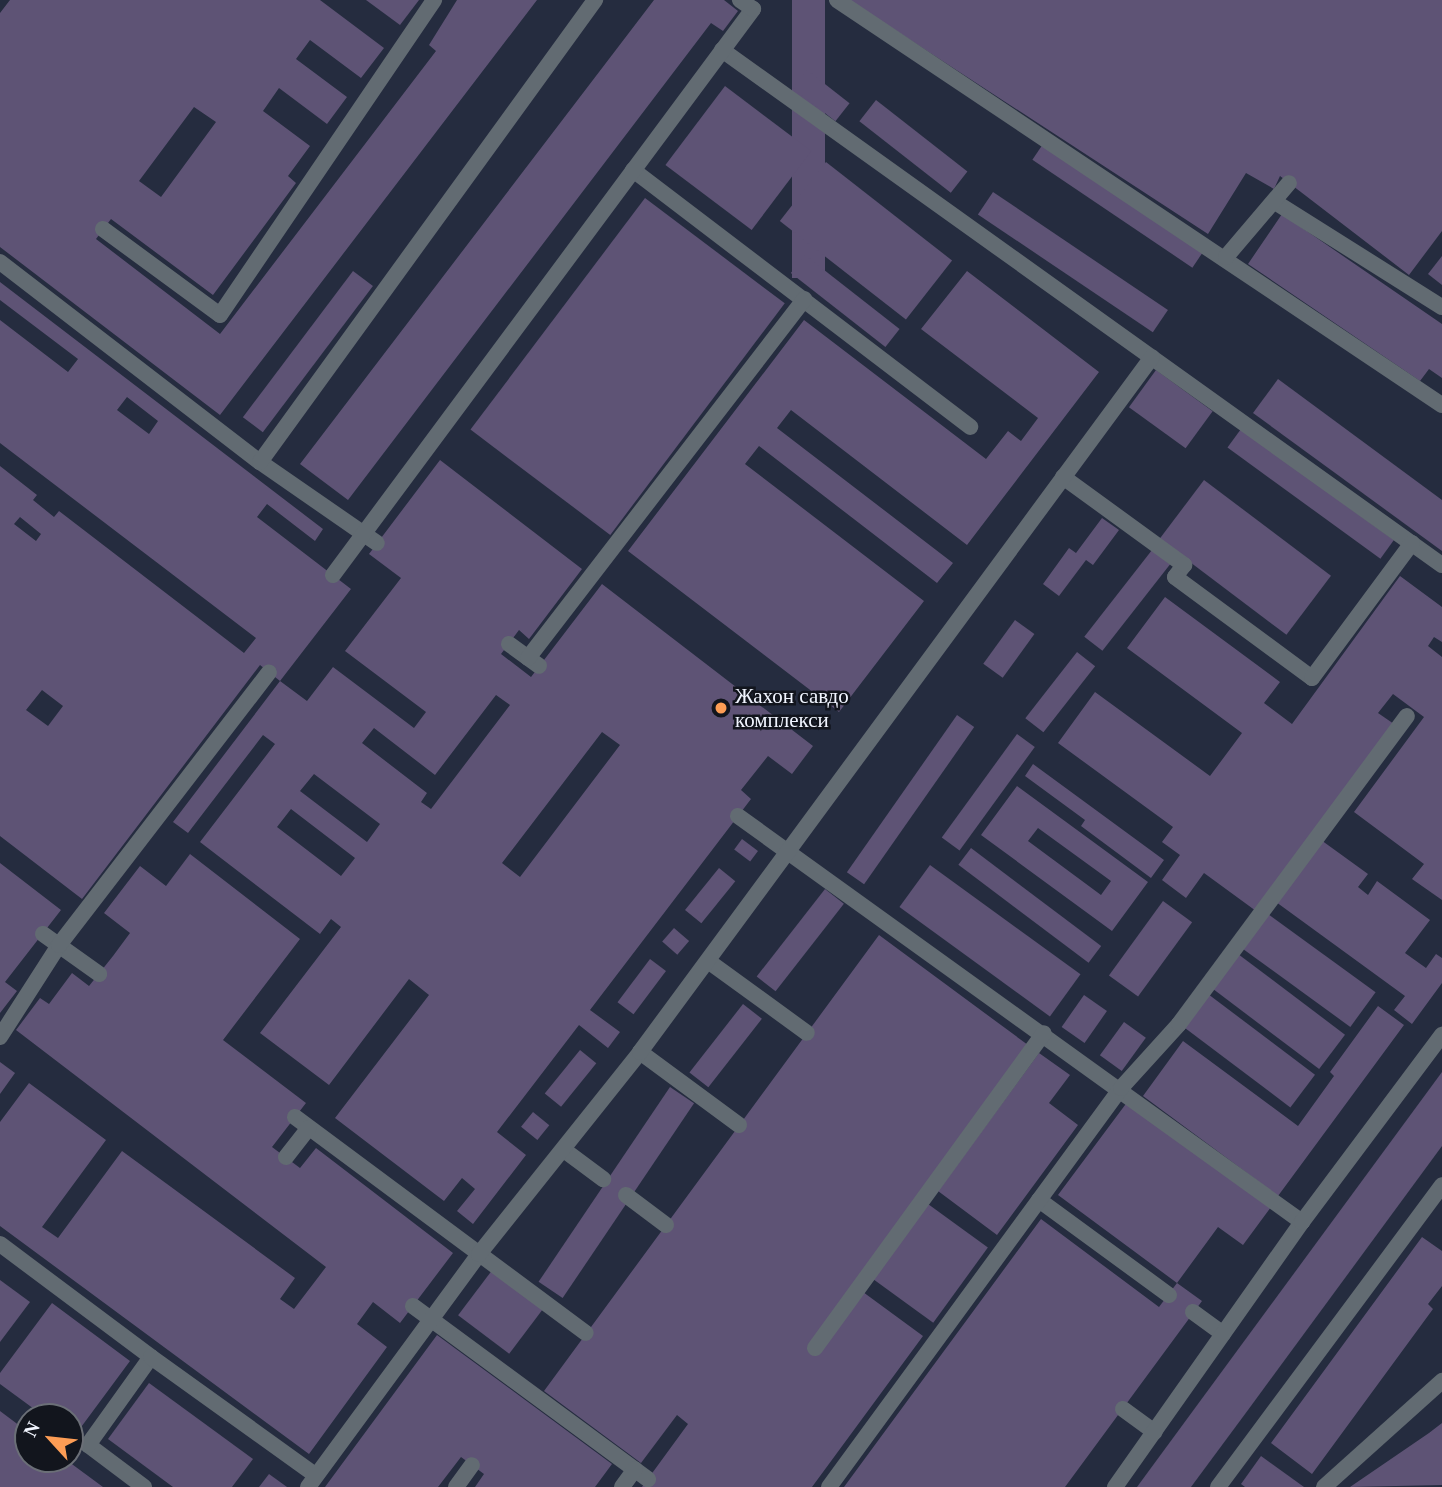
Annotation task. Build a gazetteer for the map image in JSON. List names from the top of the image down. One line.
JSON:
{"places":["Жахон савдо комплекси"],"north":"top left"}
